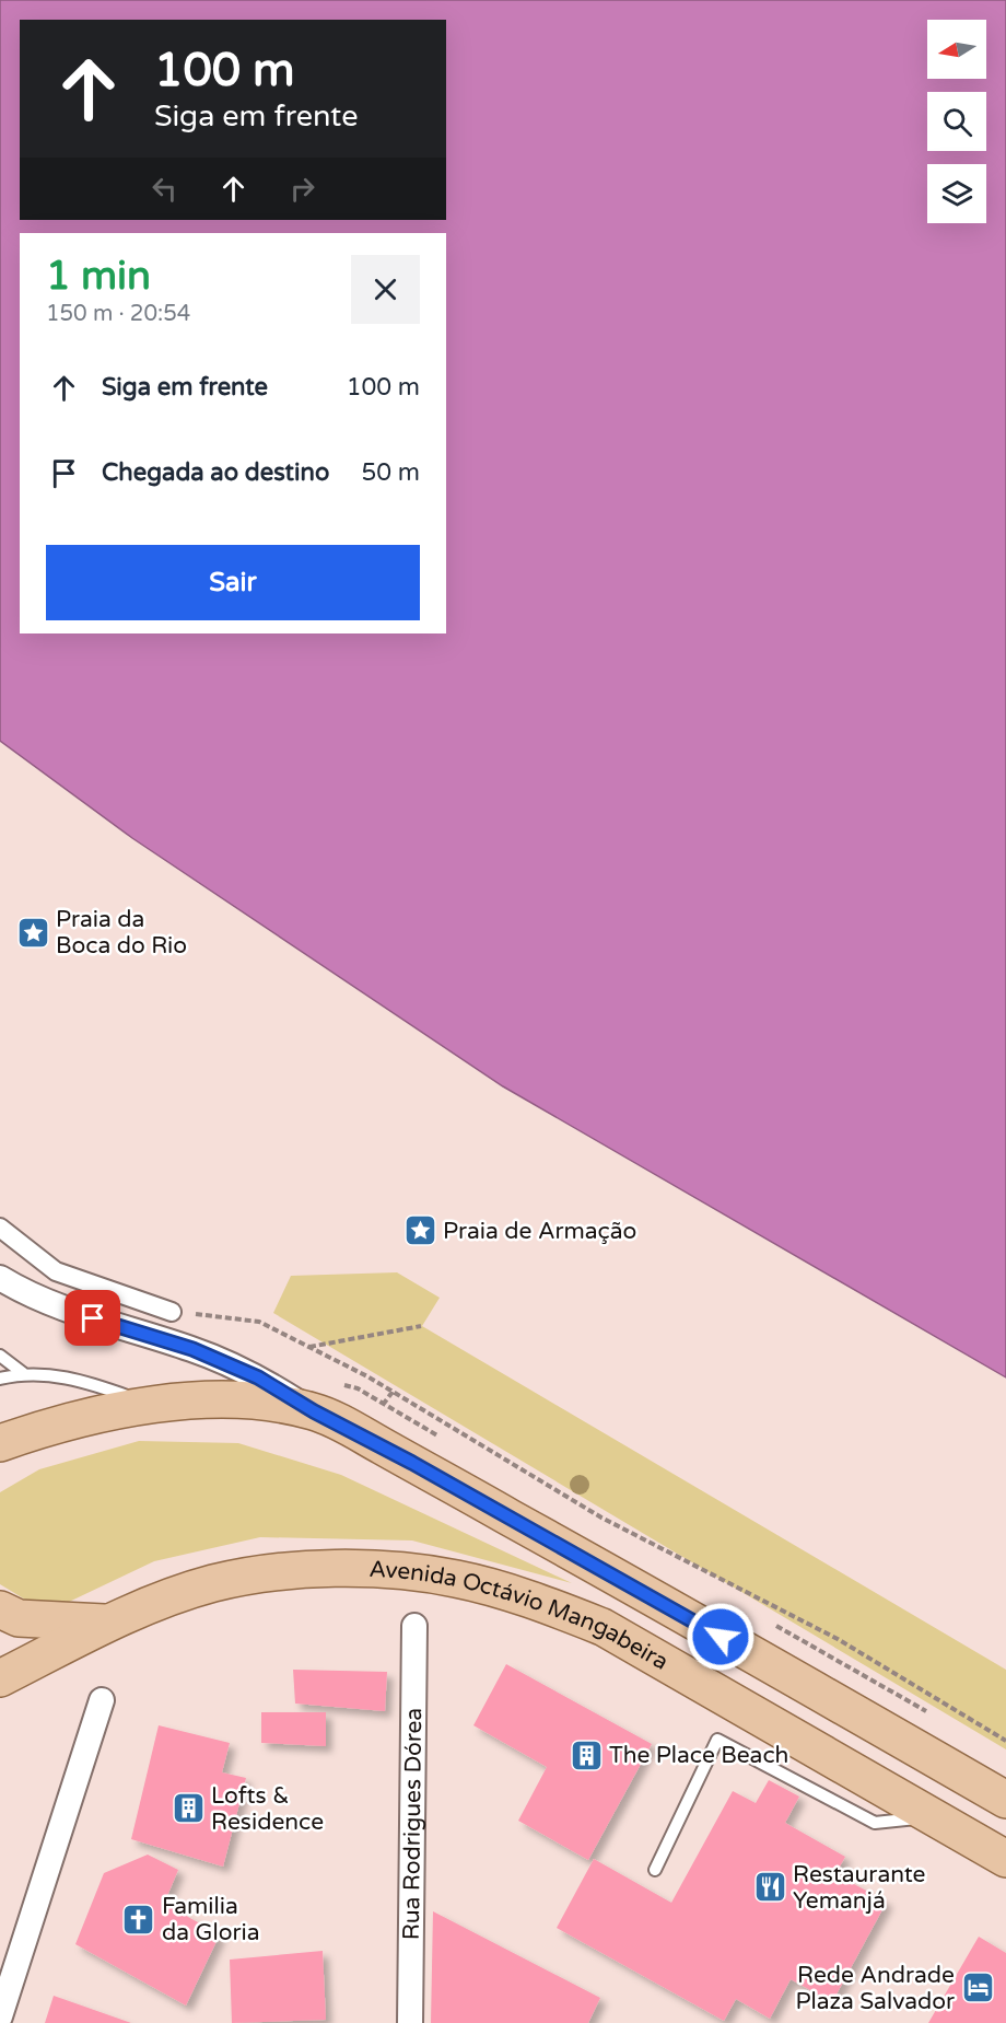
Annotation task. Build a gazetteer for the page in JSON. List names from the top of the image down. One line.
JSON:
{"streets":{"main road":["Avenida Octávio Mangabeira"],"street":["Rua Rodrigues Dórea"]},"places":{"place":["Praia da Boca do Rio","Praia de Armação"],"building":["The Place Beach","Lofts & Residence"],"restaurant":["Restaurante Yemanjá"],"church":["Familia da Gloria"],"hotel":["Rede Andrade Plaza Salvador"]},"north":"left","page":{"turn":["100 m","Siga em frente"],"heading":["1 min","150 m · 20:54"],"list":[{"name":"Siga em frente","value":"100 m"},{"name":"Chegada ao destino","value":"50 m"}],"buttons":"Sair"}}
